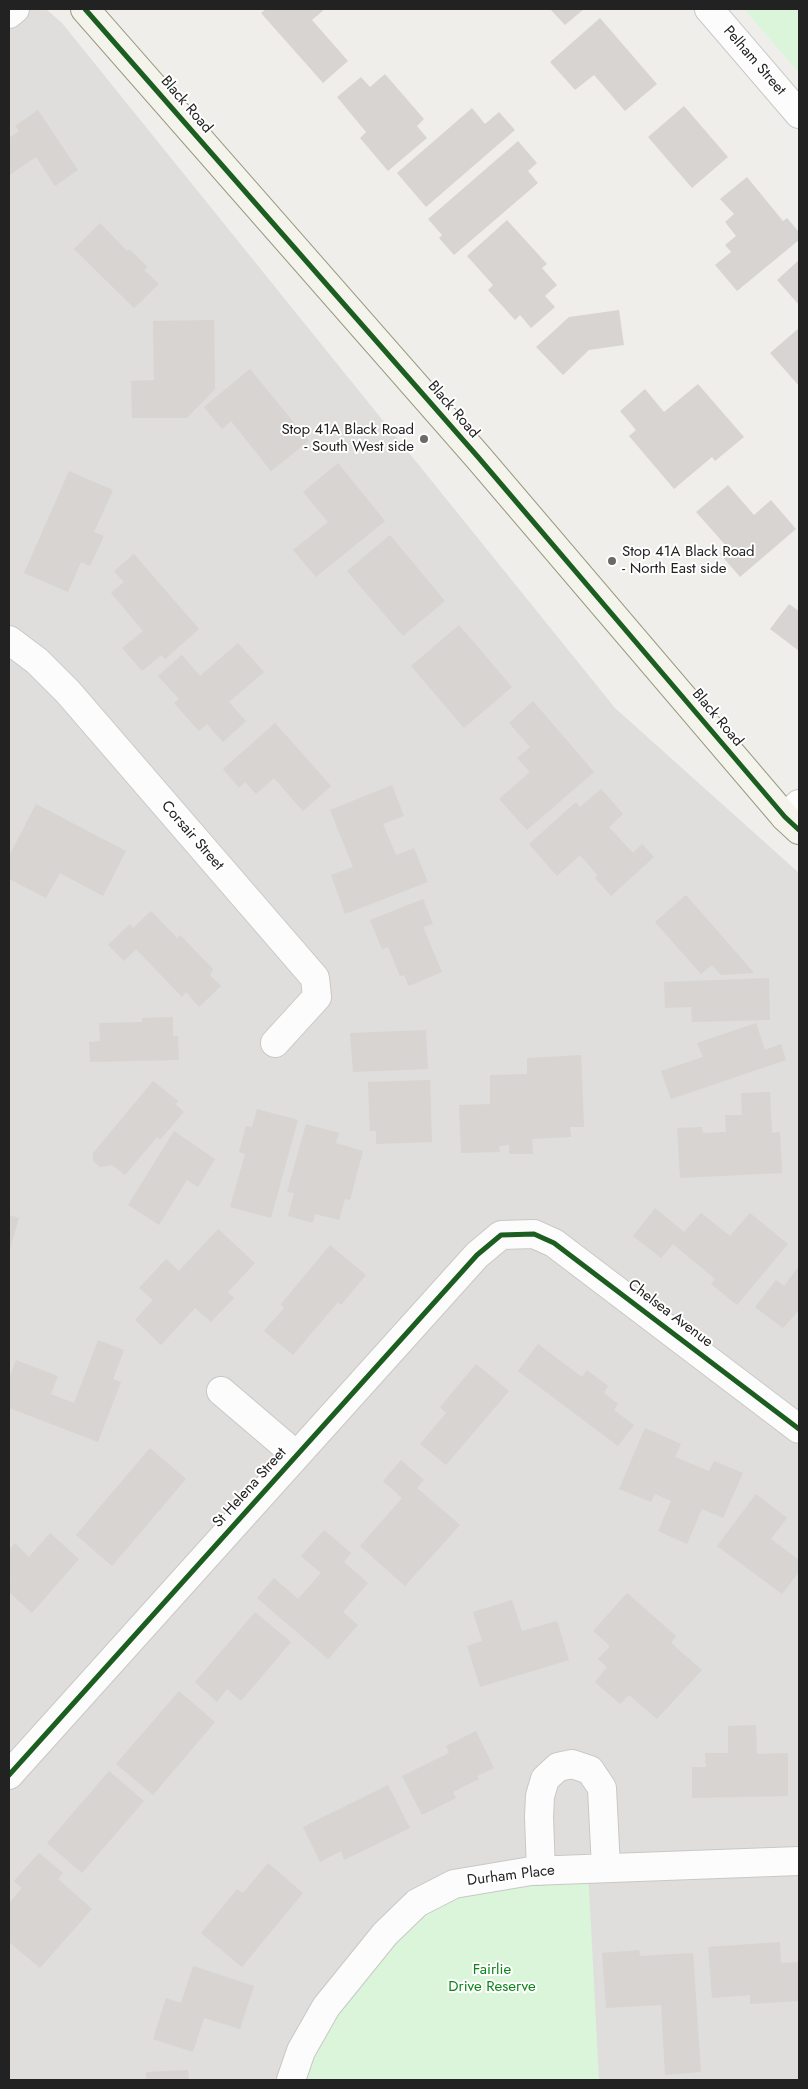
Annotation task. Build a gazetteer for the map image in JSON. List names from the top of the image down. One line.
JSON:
{"streets":{"main road":["Black Road"],"street":["Pelham Street","Corsair Street","Chelsea Avenue","St Helena Street","Durham Place"]},"crossings":[["Chelsea Avenue","St Helena Street"]],"parks":["Fairlie Drive Reserve"],"places":["Stop 41A Black Road - South West side","Stop 41A Black Road - North East side"]}
